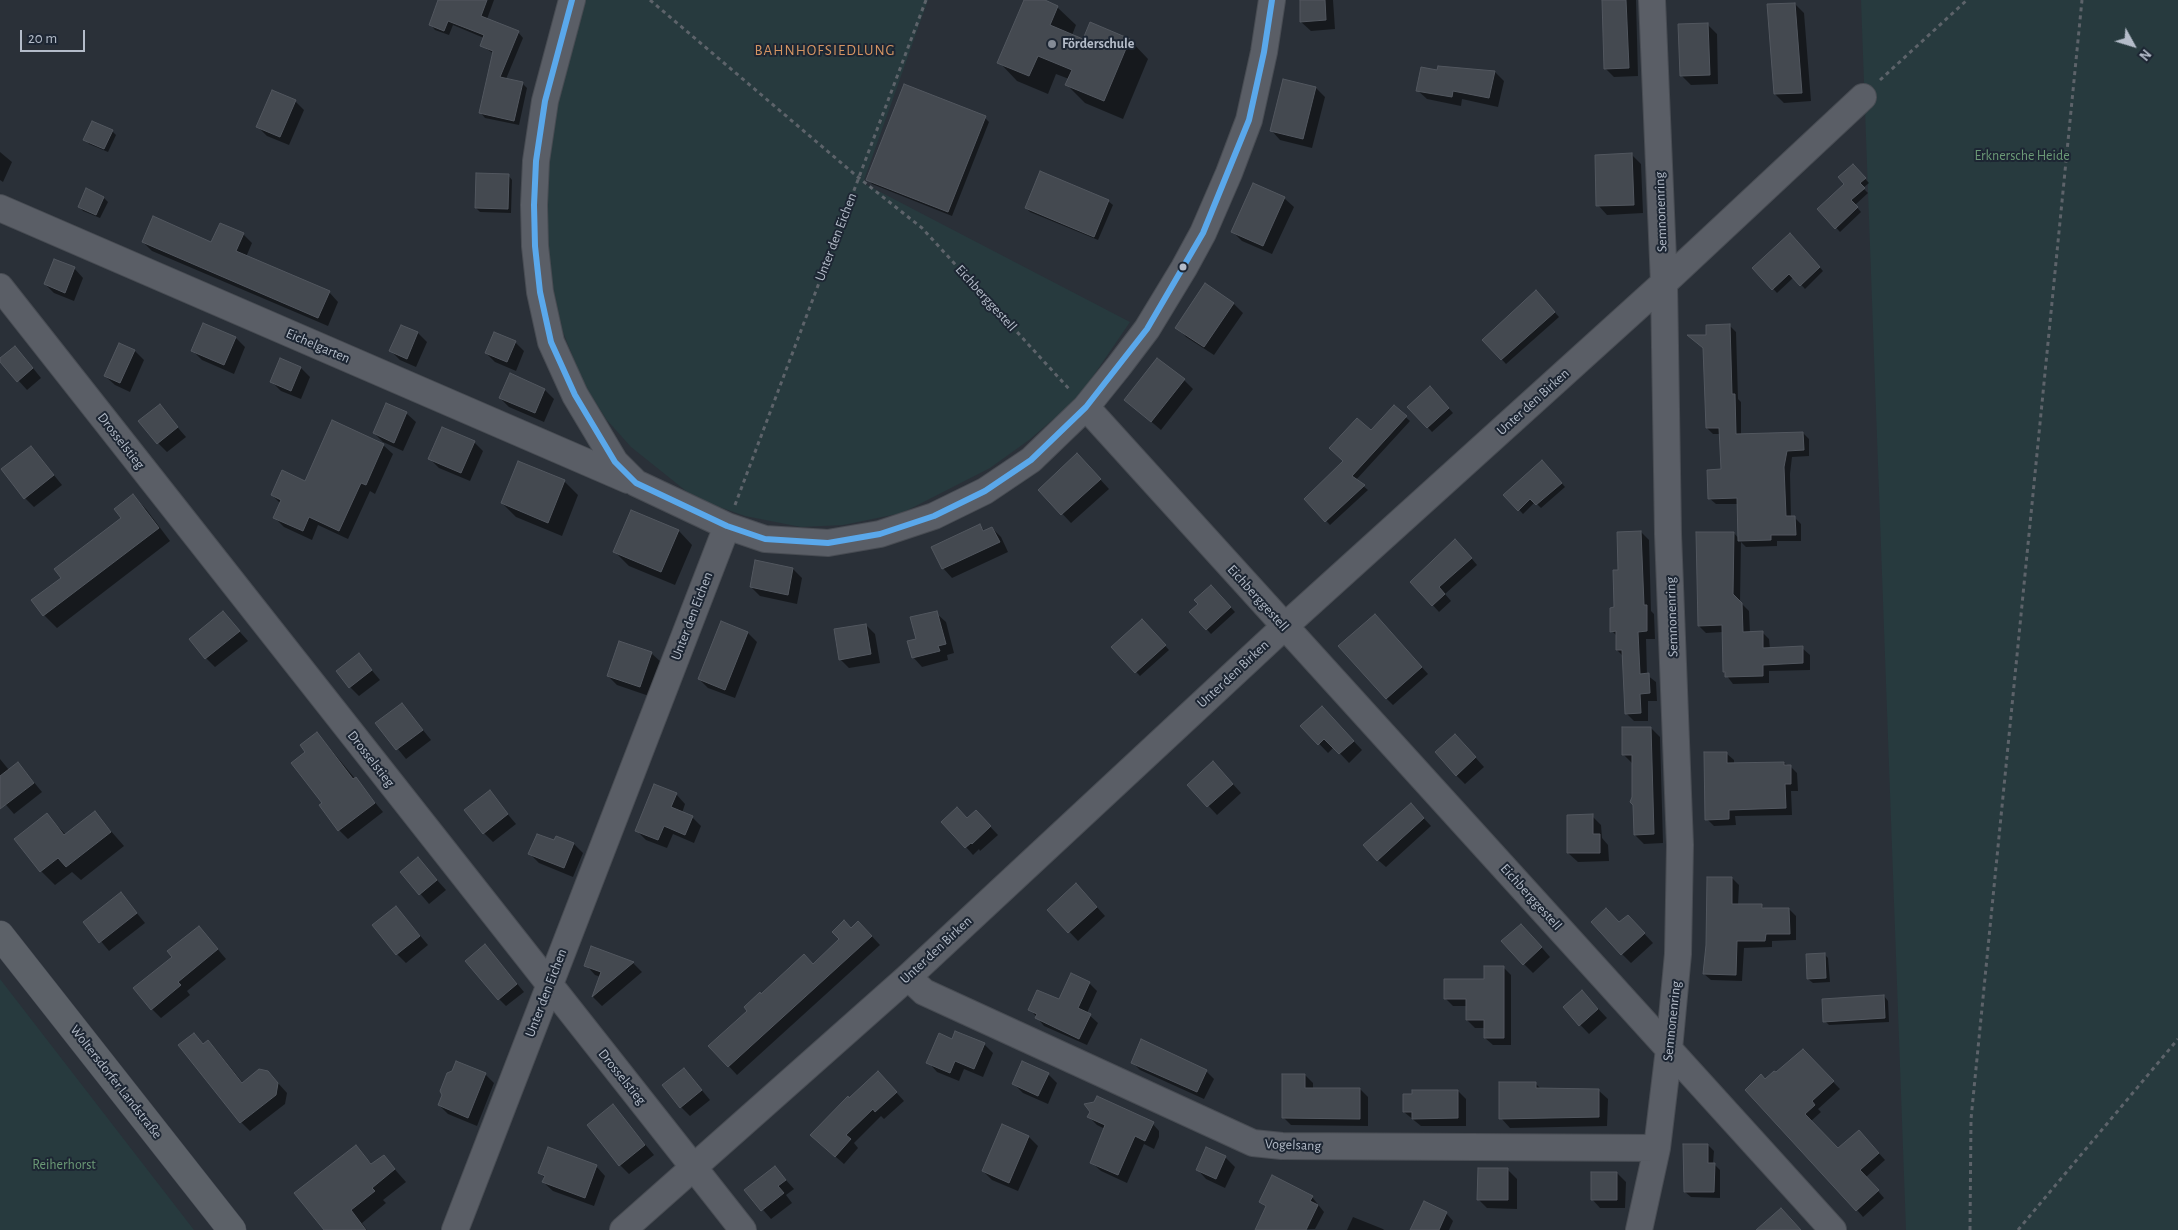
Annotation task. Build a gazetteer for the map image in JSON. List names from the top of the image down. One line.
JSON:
{"streets":{"main road":["Woltersdorfer Landstraße"],"street":["Semnonenring","Unter den Eichen","Eichberggestell","Eichelgarten","Unter den Birken","Drosselstieg","Vogelsang"]},"crossings":[["Semnonenring","Eichberggestell"],["Semnonenring","Unter den Birken"],["Semnonenring","Vogelsang"],["Unter den Eichen","Eichberggestell"],["Unter den Eichen","Eichelgarten"],["Unter den Eichen","Drosselstieg"],["Eichberggestell","Eichelgarten"],["Eichberggestell","Unter den Birken"],["Unter den Birken","Drosselstieg"],["Unter den Birken","Vogelsang"]],"districts":["BAHNHOFSIEDLUNG"],"parks":["Erknersche Heide","Reiherhorst"],"places":["Förderschule"],"scale_bar":"20 m","north":"bottom right"}
